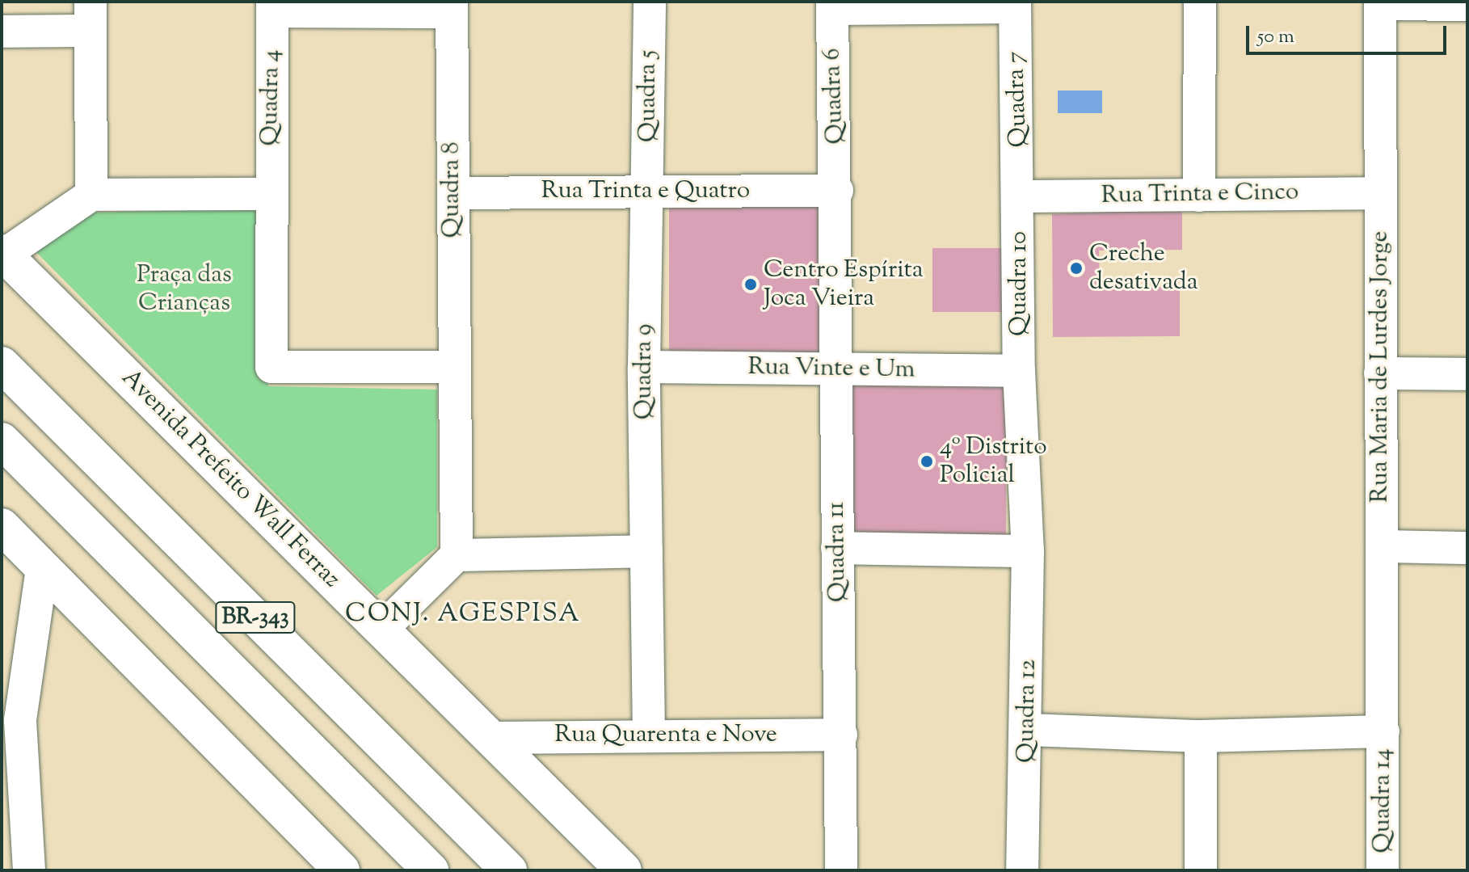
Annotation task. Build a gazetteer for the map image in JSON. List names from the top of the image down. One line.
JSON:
{"streets":{"main road":["Avenida Prefeito Wall Ferraz","BR-343"],"street":["Quadra 5","Quadra 6","Quadra 4","Quadra 7","Quadra 8","Rua Trinta e Quatro","Rua Trinta e Cinco","Quadra 10","Rua Maria de Lurdes Jorge","Rua Vinte e Um","Quadra 9","Quadra 11","Quadra 12","Rua Quarenta e Nove","Quadra 14"]},"crossings":[["Quadra 5","Rua Trinta e Quatro"],["Quadra 5","Quadra 9"],["Quadra 6","Rua Trinta e Quatro"],["Quadra 4","Quadra 8"],["Quadra 7","Rua Trinta e Cinco"],["Quadra 7","Quadra 10"],["Quadra 8","Rua Trinta e Quatro"],["Rua Trinta e Quatro","Quadra 9"],["Rua Trinta e Cinco","Quadra 10"],["Rua Trinta e Cinco","Rua Maria de Lurdes Jorge"],["Quadra 10","Rua Vinte e Um"],["Quadra 10","Quadra 12"],["Rua Maria de Lurdes Jorge","Quadra 14"],["Rua Vinte e Um","Quadra 9"],["Rua Vinte e Um","Quadra 11"],["Quadra 9","Rua Quarenta e Nove"],["Avenida Prefeito Wall Ferraz","Rua Quarenta e Nove"],["Quadra 11","Rua Quarenta e Nove"]],"districts":["CONJ. AGESPISA"],"parks":["Praça das Crianças"],"places":["Creche desativada","Centro Espírita Joca Vieira","4º Distrito Policial"],"scale_bar":"50 m"}
